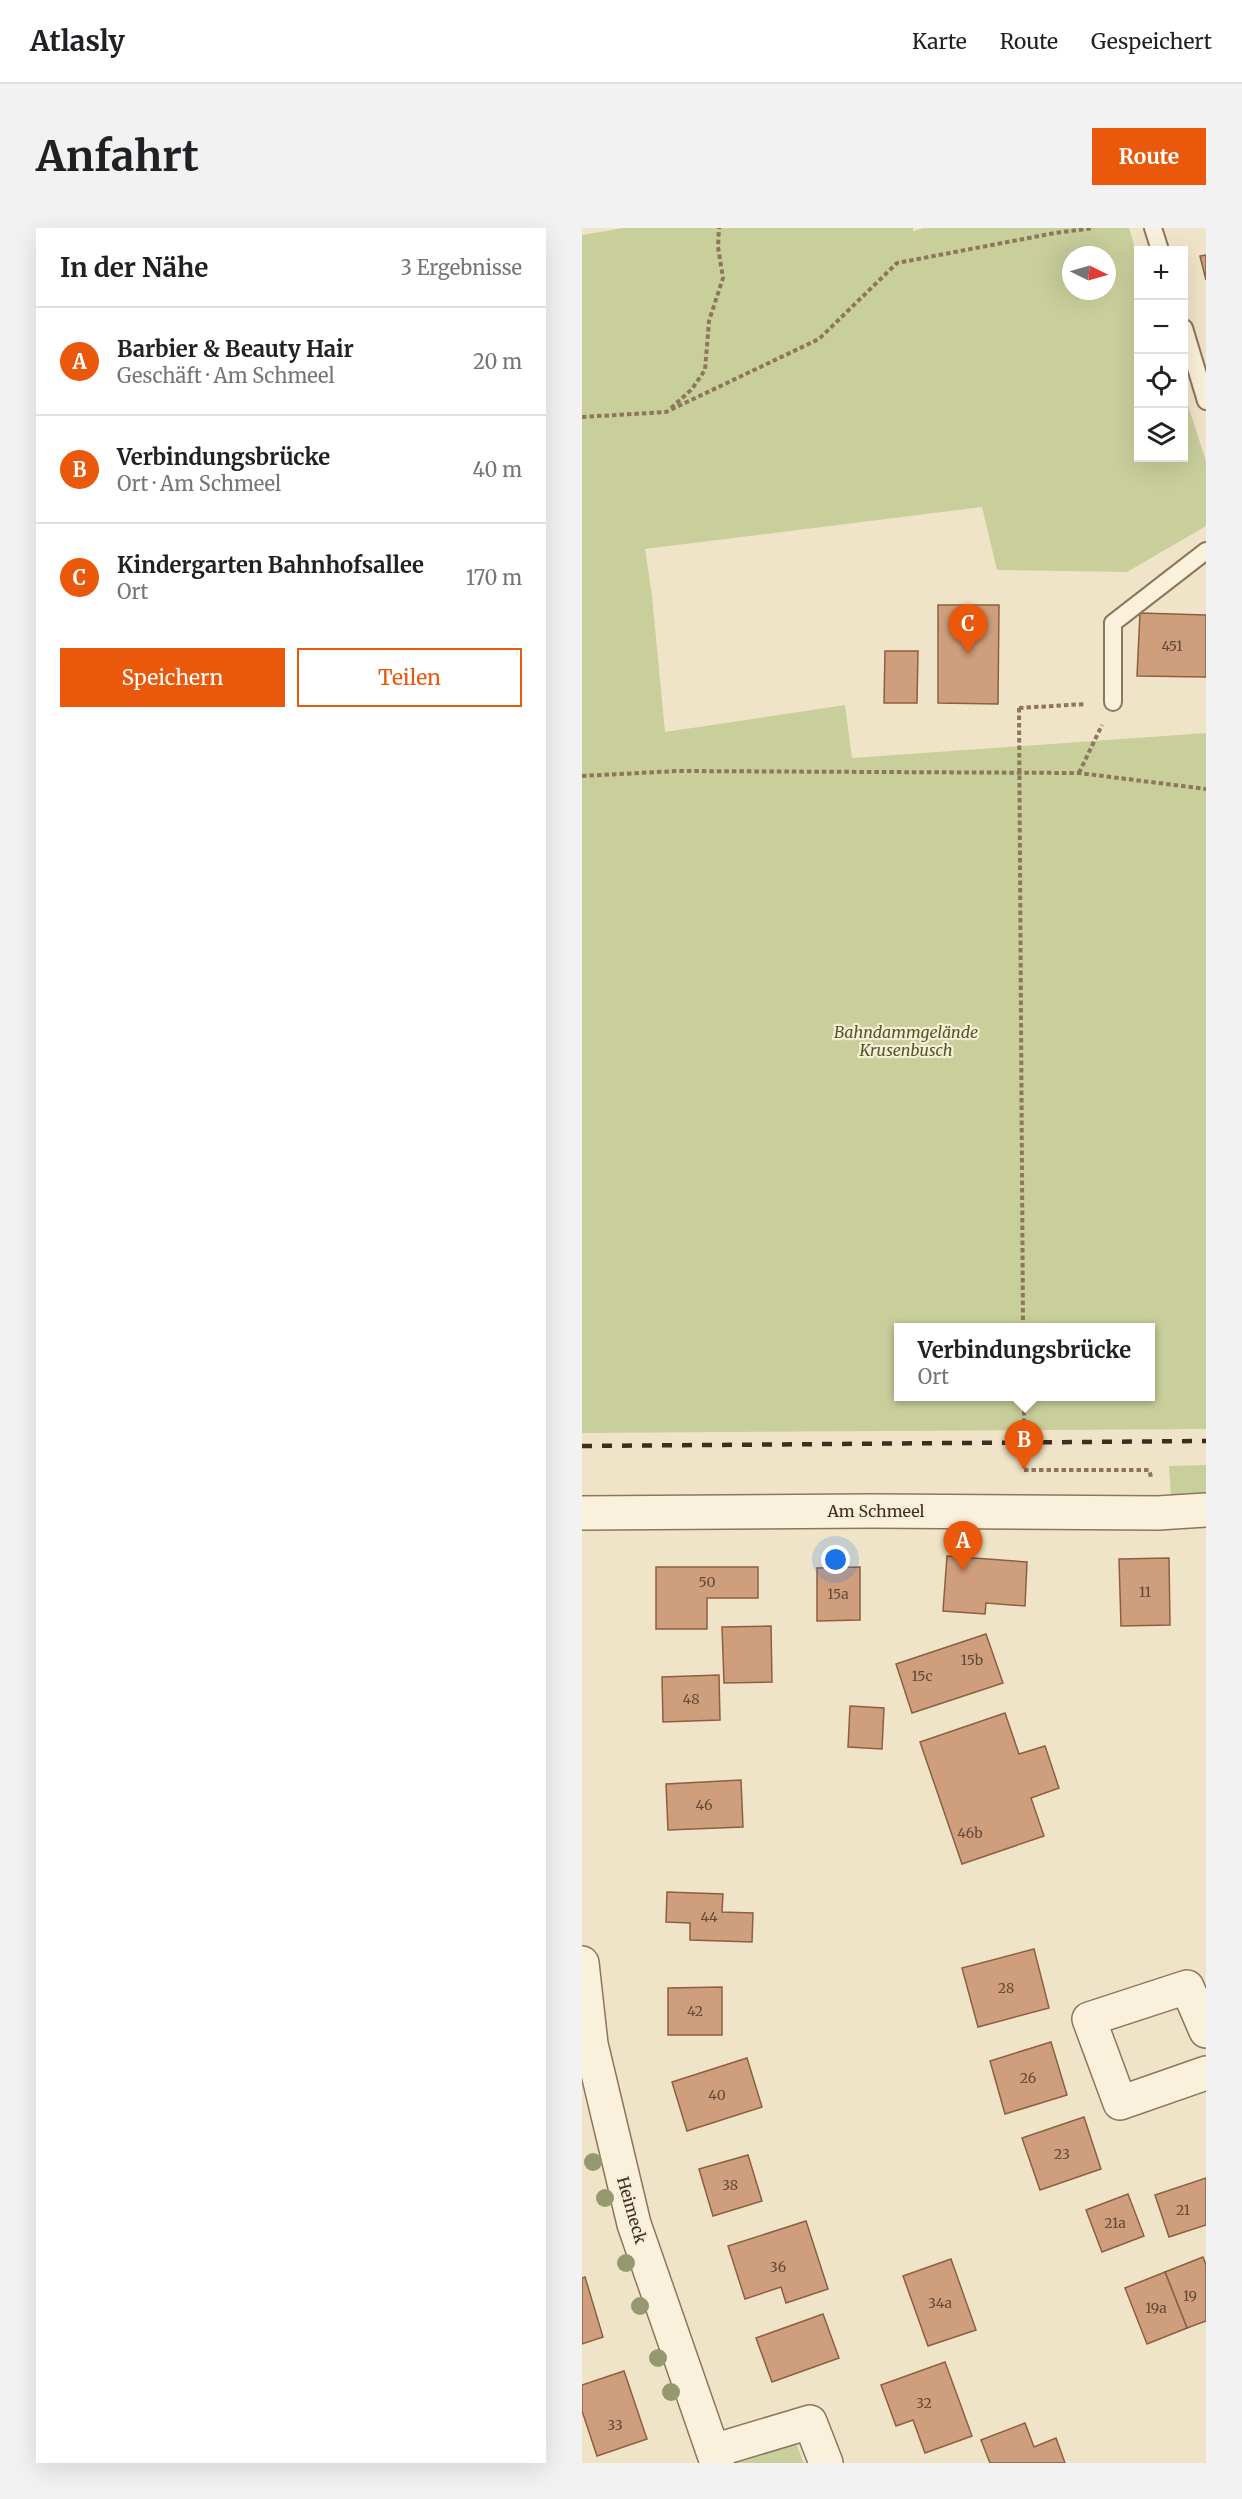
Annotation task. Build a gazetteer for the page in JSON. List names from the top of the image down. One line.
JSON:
{"streets":{"street":["Am Schmeel","Heimeck"]},"parks":["Bahndammgelände Krusenbusch"],"house_numbers":["451","50","11","15a","15b","15c","48","46","46b","44","28","42","26","40","23","38","21","21a","36","19","34a","19a","32","33"],"north":"right","page":{"header":"Atlasly","nav":["Karte","Route","Gespeichert"],"buttons":["Route",["Speichern","Teilen"]],"title":"Anfahrt","heading":["In der Nähe","3 Ergebnisse"],"map_buttons":["+","−"],"list":[{"mark":"A","name":"Barbier & Beauty Hair","note":"Geschäft · Am Schmeel","value":"20 m"},{"mark":"B","name":"Verbindungsbrücke","note":"Ort · Am Schmeel","value":"40 m"},{"mark":"C","name":"Kindergarten Bahnhofsallee","note":"Ort","value":"170 m"}],"pins":["C","B","A"],"popup":["Verbindungsbrücke","Ort"]}}
